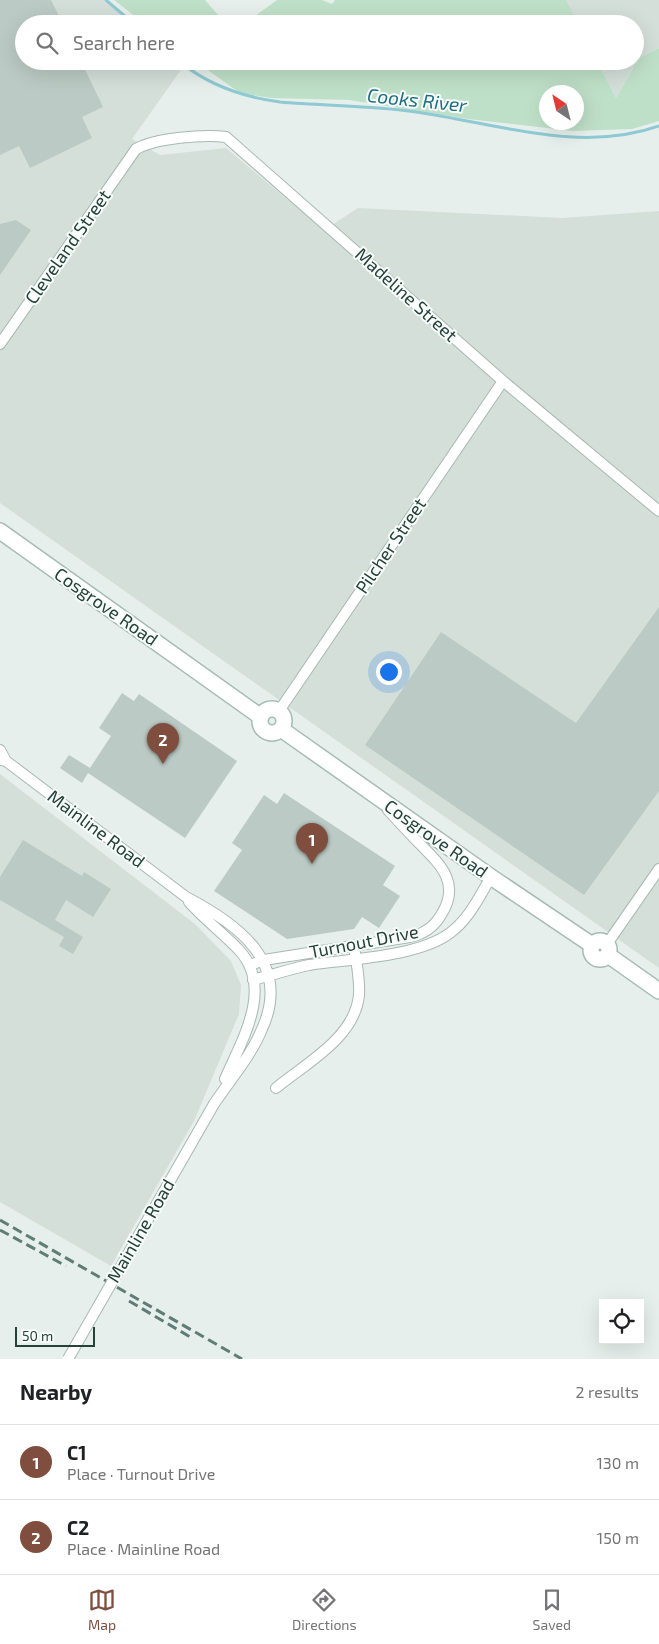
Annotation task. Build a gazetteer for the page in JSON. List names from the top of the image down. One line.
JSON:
{"streets":{"main road":["Cosgrove Road"],"street":["Cleveland Street","Madeline Street","Pilcher Street","Mainline Road","Turnout Drive"]},"crossings":[["Cleveland Street","Madeline Street"],["Madeline Street","Pilcher Street"],["Pilcher Street","Cosgrove Road"],["Cosgrove Road","Turnout Drive"],["Mainline Road","Turnout Drive"]],"water":["Cooks River"],"scale_bar":"50 m","north":"top left","page":{"search":"Search here","pins":["2","1"],"scale":"50 m","heading":["Nearby","2 results"],"list":[{"mark":"1","name":"C1","note":"Place · Turnout Drive","value":"130 m"},{"mark":"2","name":"C2","note":"Place · Mainline Road","value":"150 m"}],"nav":["Map","Directions","Saved"]}}
